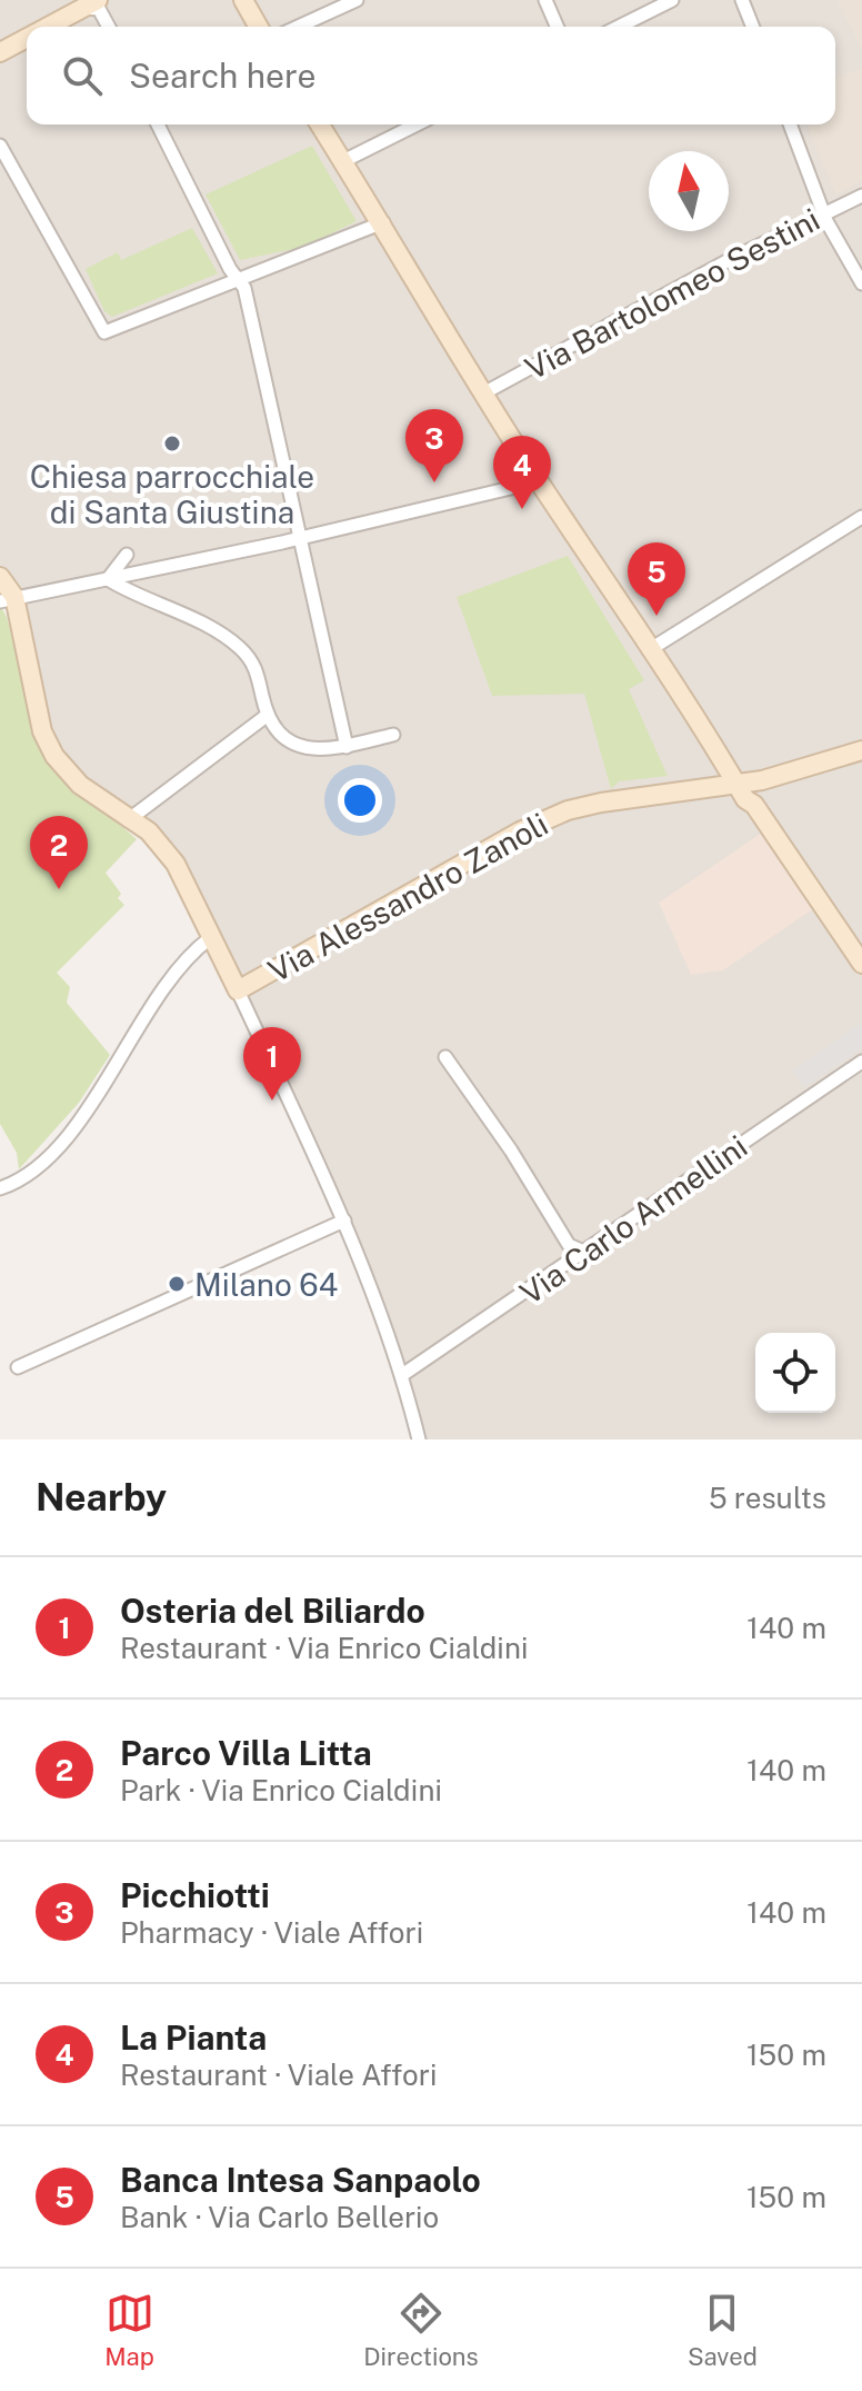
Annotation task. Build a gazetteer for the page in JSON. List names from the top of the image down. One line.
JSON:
{"streets":{"street":["Via Bartolomeo Sestini","Via Alessandro Zanoli","Via Carlo Armellini"]},"places":["Chiesa parrocchiale di Santa Giustina","Milano 64"],"north":"top","page":{"search":"Search here","pins":["3","4","5","2","1"],"heading":["Nearby","5 results"],"list":[{"mark":"1","name":"Osteria del Biliardo","note":"Restaurant · Via Enrico Cialdini","value":"140 m"},{"mark":"2","name":"Parco Villa Litta","note":"Park · Via Enrico Cialdini","value":"140 m"},{"mark":"3","name":"Picchiotti","note":"Pharmacy · Viale Affori","value":"140 m"},{"mark":"4","name":"La Pianta","note":"Restaurant · Viale Affori","value":"150 m"},{"mark":"5","name":"Banca Intesa Sanpaolo","note":"Bank · Via Carlo Bellerio","value":"150 m"}],"nav":["Map","Directions","Saved"]}}
